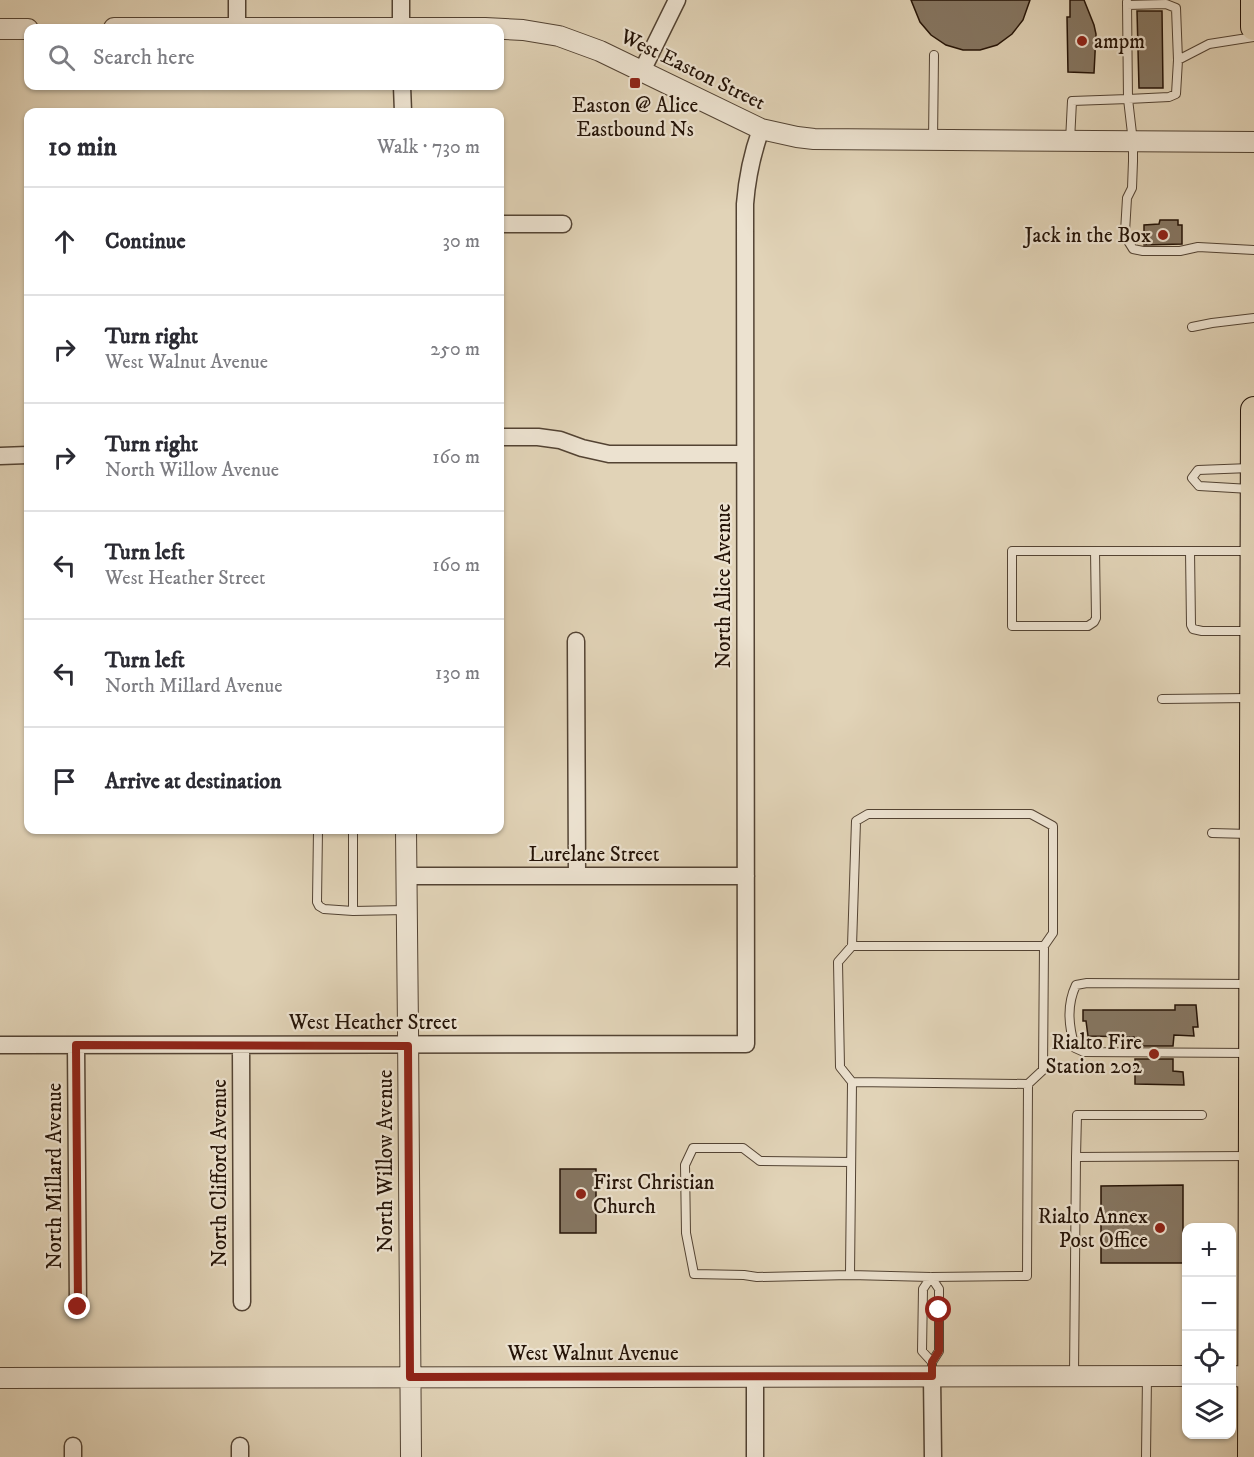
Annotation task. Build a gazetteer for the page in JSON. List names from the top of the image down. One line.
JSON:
{"streets":{"street":["West Easton Street","North Alice Avenue","Lurelane Street","West Heather Street","North Willow Avenue","North Clifford Avenue","North Millard Avenue","West Walnut Avenue"]},"crossings":[["West Easton Street","North Alice Avenue"],["North Alice Avenue","Lurelane Street"],["North Alice Avenue","West Heather Street"],["Lurelane Street","North Willow Avenue"],["West Heather Street","North Willow Avenue"],["West Heather Street","North Clifford Avenue"],["West Heather Street","North Millard Avenue"],["North Willow Avenue","West Walnut Avenue"]],"places":{"other":["ampm","Jack in the Box","Rialto Fire Station 202","First Christian Church","Rialto Annex Post Office"],"transit":["Easton @ Alice Eastbound Ns"]},"page":{"search":"Search here","heading":["10 min","Walk · 730 m"],"list":[["Continue","30 m"],["Turn right","West Walnut Avenue","250 m"],["Turn right","North Willow Avenue","160 m"],["Turn left","West Heather Street","160 m"],["Turn left","North Millard Avenue","130 m"],"Arrive at destination"],"map_buttons":["+","−"]}}
